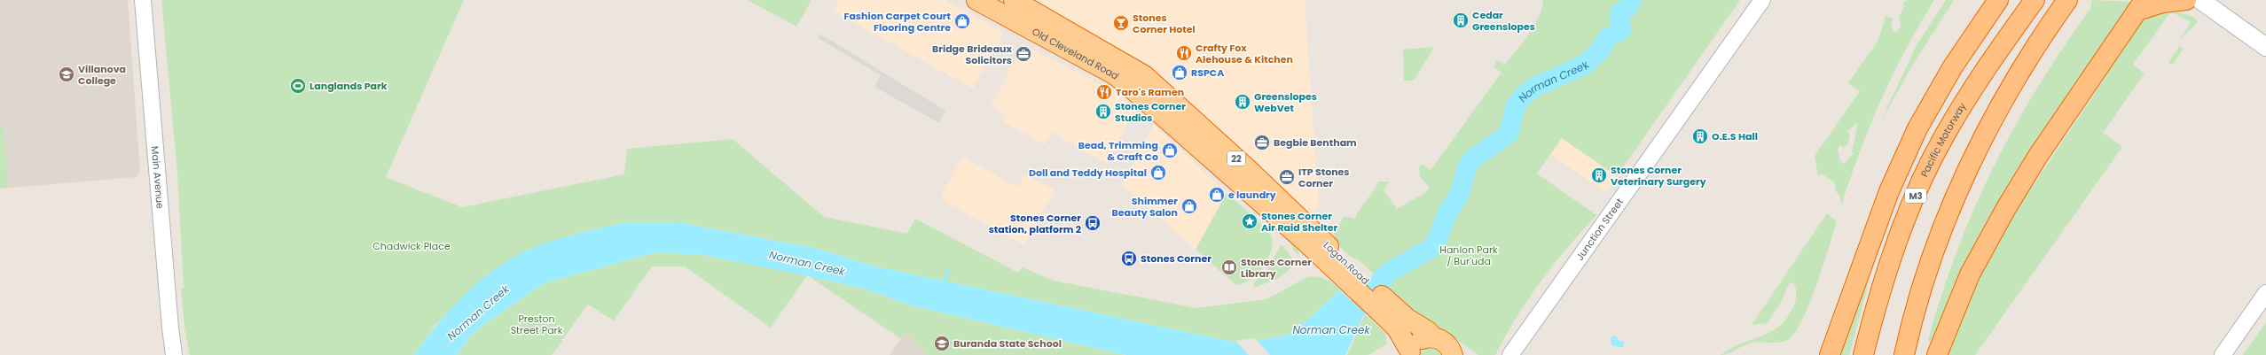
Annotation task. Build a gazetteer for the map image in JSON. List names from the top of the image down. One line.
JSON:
{"streets":{"highway":["Old Cleveland Road","Pacific Motorway","22","M3","Logan Road"],"street":["Main Avenue","Junction Street"]},"crossings":[["Old Cleveland Road","Logan Road"],["22","Logan Road"]],"water":["Norman Creek"],"parks":["Chadwick Place","Hanlon Park / Bur'uda","Preston Street Park"],"places":{"building":["Cedar Greenslopes","Greenslopes WebVet","Stones Corner Studios","O.E.S Hall","Stones Corner Veterinary Surgery"],"shop":["Fashion Carpet Court Flooring Centre","RSPCA","Bead, Trimming & Craft Co","Doll and Teddy Hospital","e laundry","Shimmer Beauty Salon"],"bar":["Stones Corner Hotel"],"restaurant":["Crafty Fox Alehouse & Kitchen","Taro's Ramen"],"office":["Bridge Brideaux Solicitors","Begbie Bentham","ITP Stones Corner"],"school or university":["Villanova College","Buranda State School"],"sports":["Langlands Park"],"place":["Stones Corner Air Raid Shelter"],"bus stop":["Stones Corner station, platform 2","Stones Corner"],"library":["Stones Corner Library"]}}
